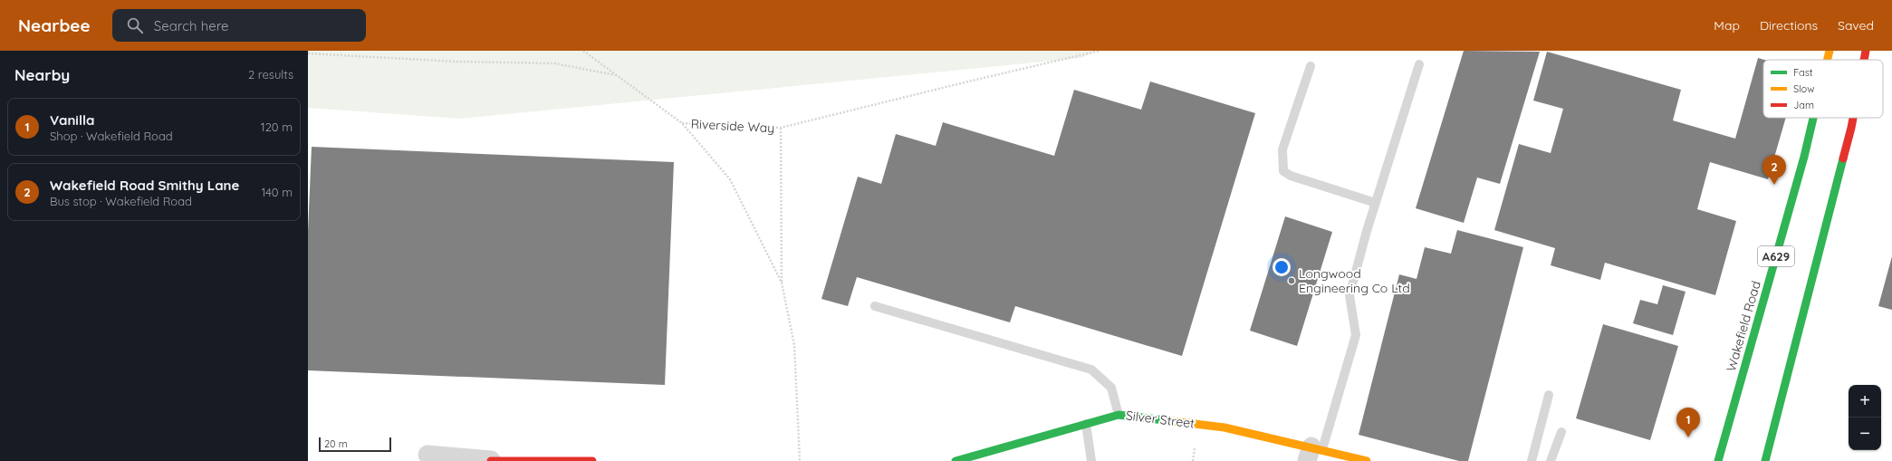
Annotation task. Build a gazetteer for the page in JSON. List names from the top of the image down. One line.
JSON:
{"streets":{"main road":["A629","Wakefield Road","Silver Street"],"path":["Riverside Way"]},"places":["Longwood Engineering Co Ltd"],"legend":["Fast","Slow","Jam"],"scale_bar":"20 m","page":{"header":"Nearbee","search":"Search here","nav":["Map","Directions","Saved"],"heading":["Nearby","2 results"],"list":[{"mark":"1","name":"Vanilla","note":"Shop · Wakefield Road","value":"120 m"},{"mark":"2","name":"Wakefield Road Smithy Lane","note":"Bus stop · Wakefield Road","value":"140 m"}],"pins":["2","1"],"map_buttons":["+","−"],"scale":"20 m"}}
